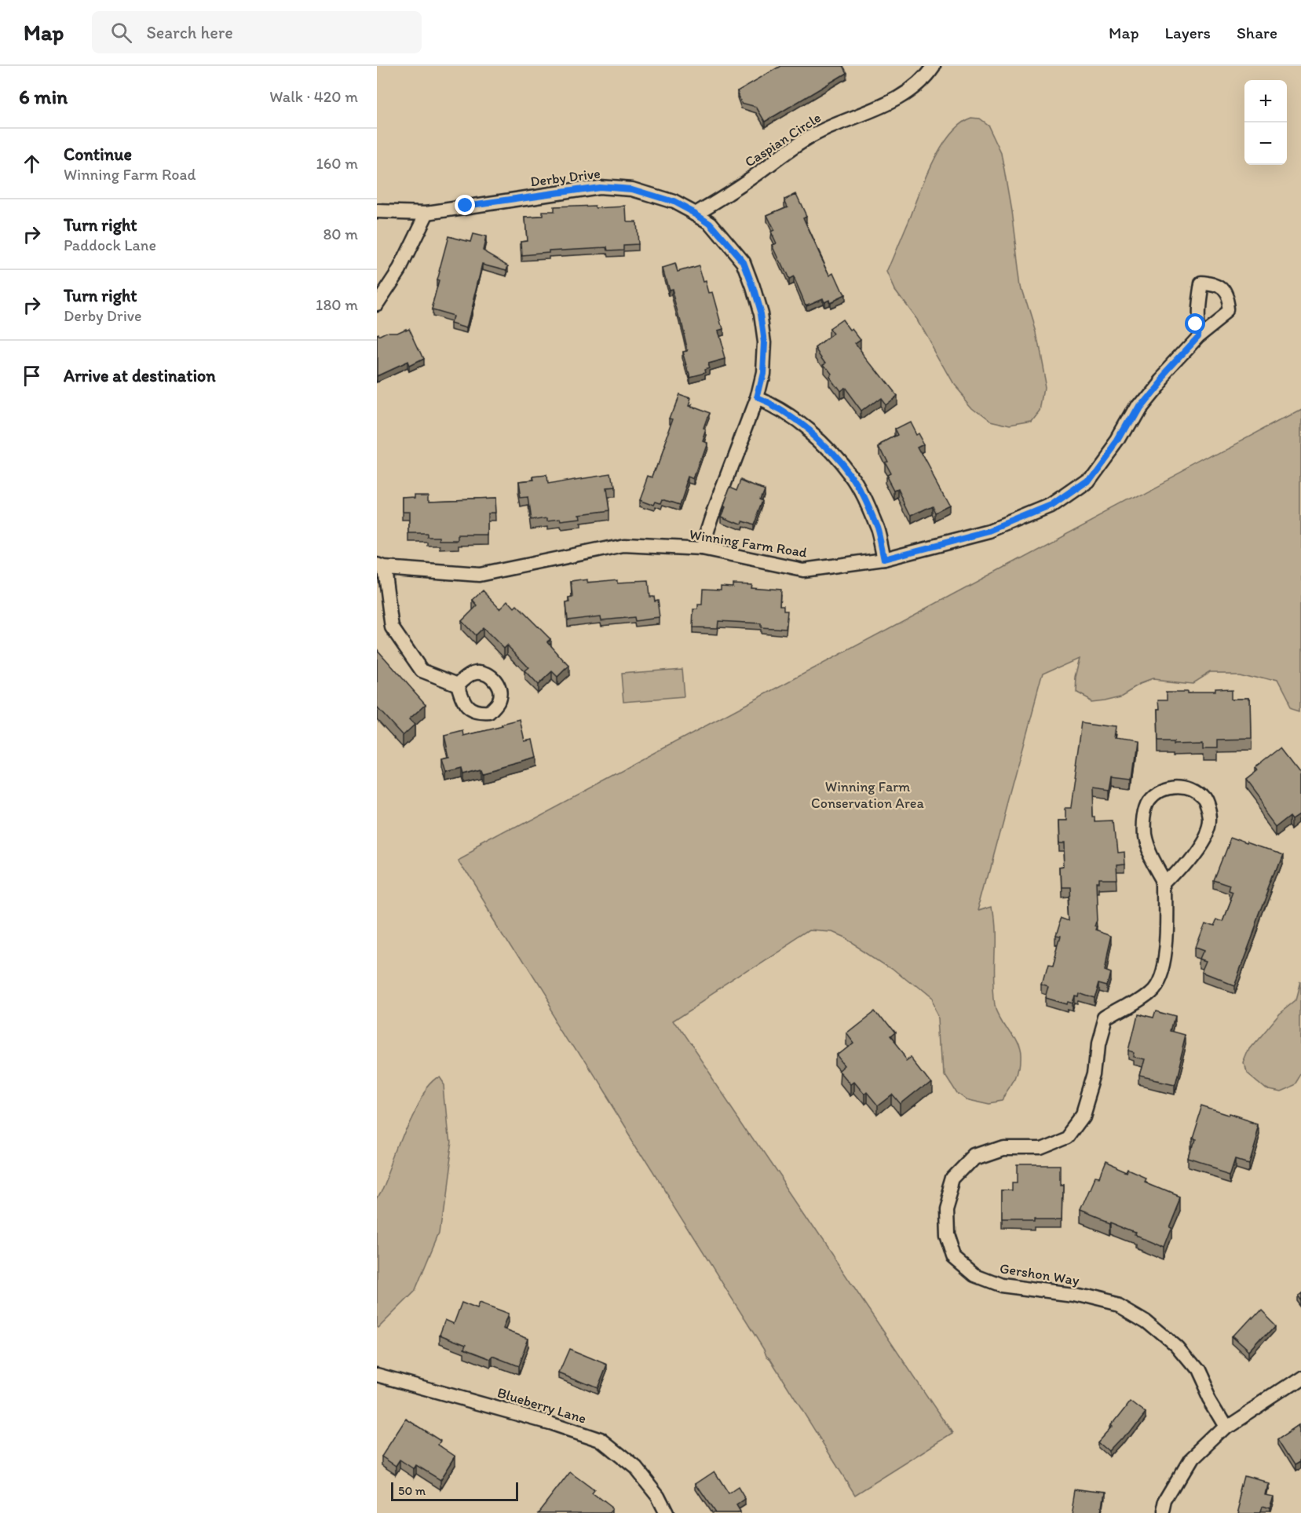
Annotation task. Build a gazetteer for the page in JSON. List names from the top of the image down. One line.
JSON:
{"streets":{"street":["Caspian Circle","Derby Drive","Winning Farm Road","Gershon Way","Blueberry Lane"]},"crossings":[["Caspian Circle","Derby Drive"],["Derby Drive","Winning Farm Road"]],"parks":["Winning Farm Conservation Area"],"scale_bar":"50 m","page":{"header":"Map","search":"Search here","nav":["Map","Layers","Share"],"heading":["6 min","Walk · 420 m"],"map_buttons":["+","−"],"list":[["Continue","Winning Farm Road","160 m"],["Turn right","Paddock Lane","80 m"],["Turn right","Derby Drive","180 m"],"Arrive at destination"],"scale":"50 m"}}
